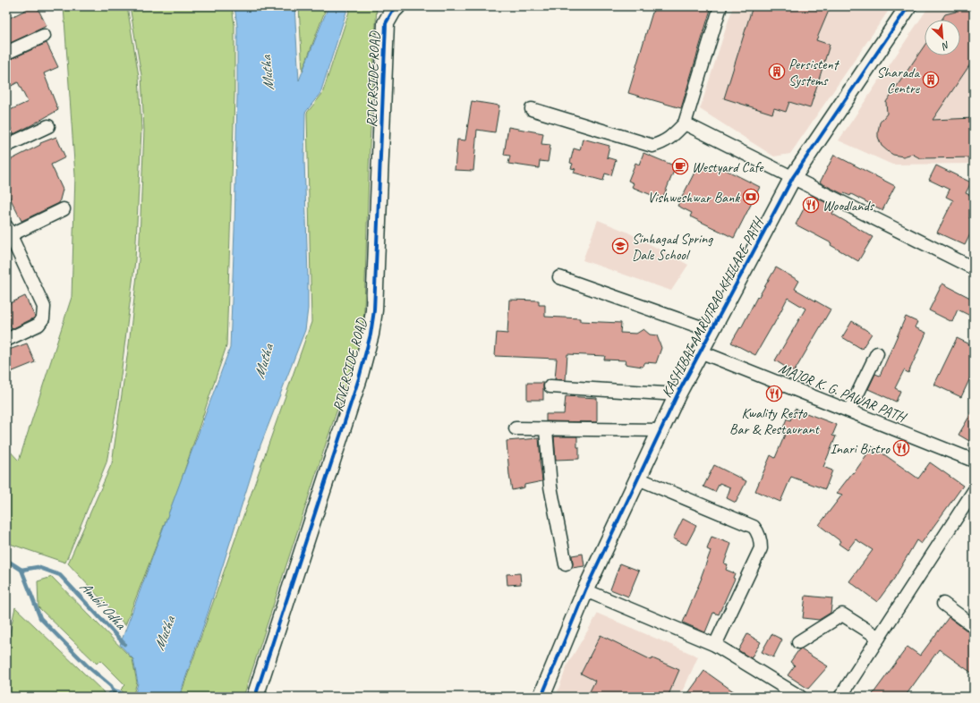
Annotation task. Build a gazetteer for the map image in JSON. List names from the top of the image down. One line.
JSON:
{"streets":{"street":["RIVERSIDE ROAD","KASHIBAI AMRUTRAO KHILARE PATH","MAJOR K. G. PAWAR PATH"]},"crossings":[["KASHIBAI AMRUTRAO KHILARE PATH","MAJOR K. G. PAWAR PATH"]],"water":["Mutha","Ambil Odha"],"places":{"building":["Persistent Systems","Sharada Centre"],"cafe":["Westyard Cafe"],"bank":["Vishweshwar Bank"],"restaurant":["Woodlands","Kwality Resto Bar & Restaurant","Inari Bistro"],"school or university":["Sinhagad Spring Dale School"]},"north":"bottom right"}
